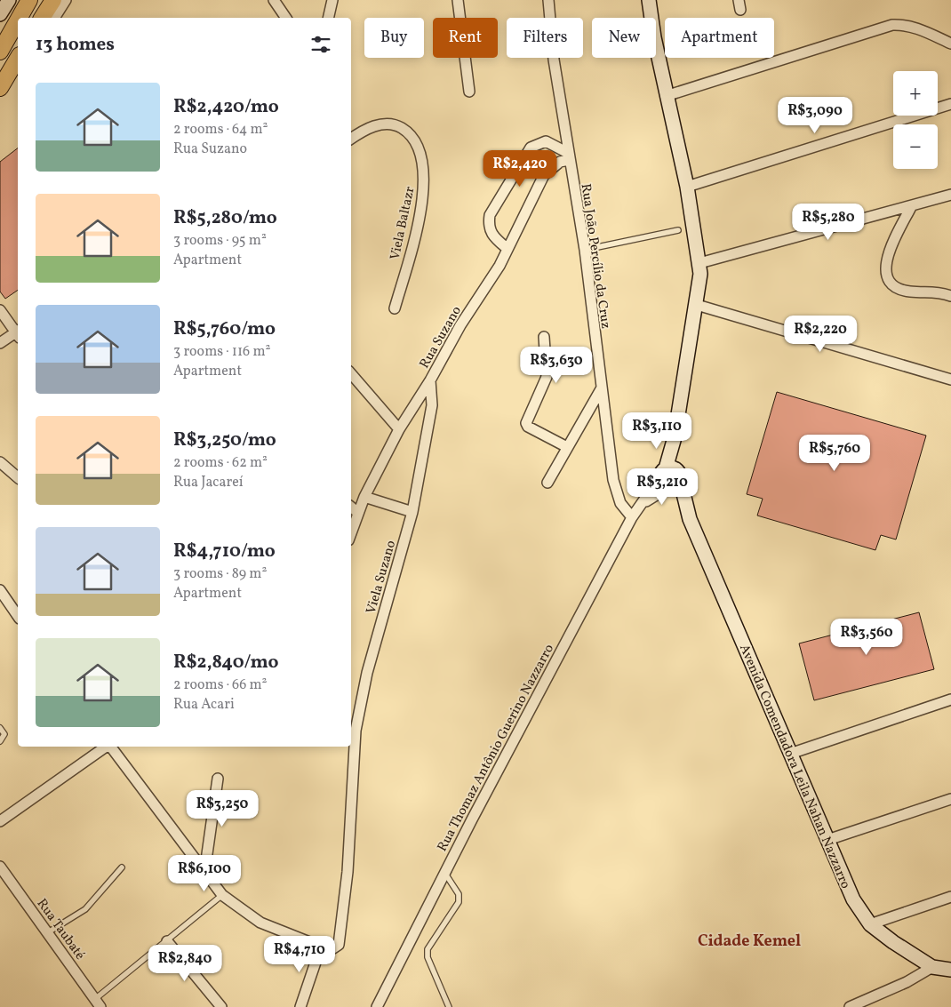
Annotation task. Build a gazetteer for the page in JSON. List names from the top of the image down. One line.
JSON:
{"streets":{"main road":["Avenida Comendadora Leila Nahan Nazzarro"],"street":["Viela Baltazr","Rua João Percílio da Cruz","Rua Suzano","Viela Suzano","Rua Thomaz Antônio Guerino Nazzarro","Rua Taubaté"]},"crossings":[["Rua João Percílio da Cruz","Rua Suzano"],["Rua João Percílio da Cruz","Rua Thomaz Antônio Guerino Nazzarro"],["Rua Suzano","Viela Suzano"],["Rua Thomaz Antônio Guerino Nazzarro","Avenida Comendadora Leila Nahan Nazzarro"]],"districts":["Cidade Kemel"],"page":{"chip":["Buy","Rent","Filters","New","Apartment"],"heading":"13 homes","map_buttons":["+","−"],"list":[{"name":"R$2,420/mo","note":"2 rooms · 64 m² · Rua Suzano"},{"name":"R$5,280/mo","note":"3 rooms · 95 m² · Apartment"},{"name":"R$5,760/mo","note":"3 rooms · 116 m² · Apartment"},{"name":"R$3,250/mo","note":"2 rooms · 62 m² · Rua Jacareí"},{"name":"R$4,710/mo","note":"3 rooms · 89 m² · Apartment"},{"name":"R$2,840/mo","note":"2 rooms · 66 m² · Rua Acari"}],"price":["R$3,090","R$2,420","R$5,280","R$2,220","R$3,630","R$3,110","R$5,760","R$3,210","R$3,560","R$3,250","R$6,100","R$4,710","R$2,840"]}}
